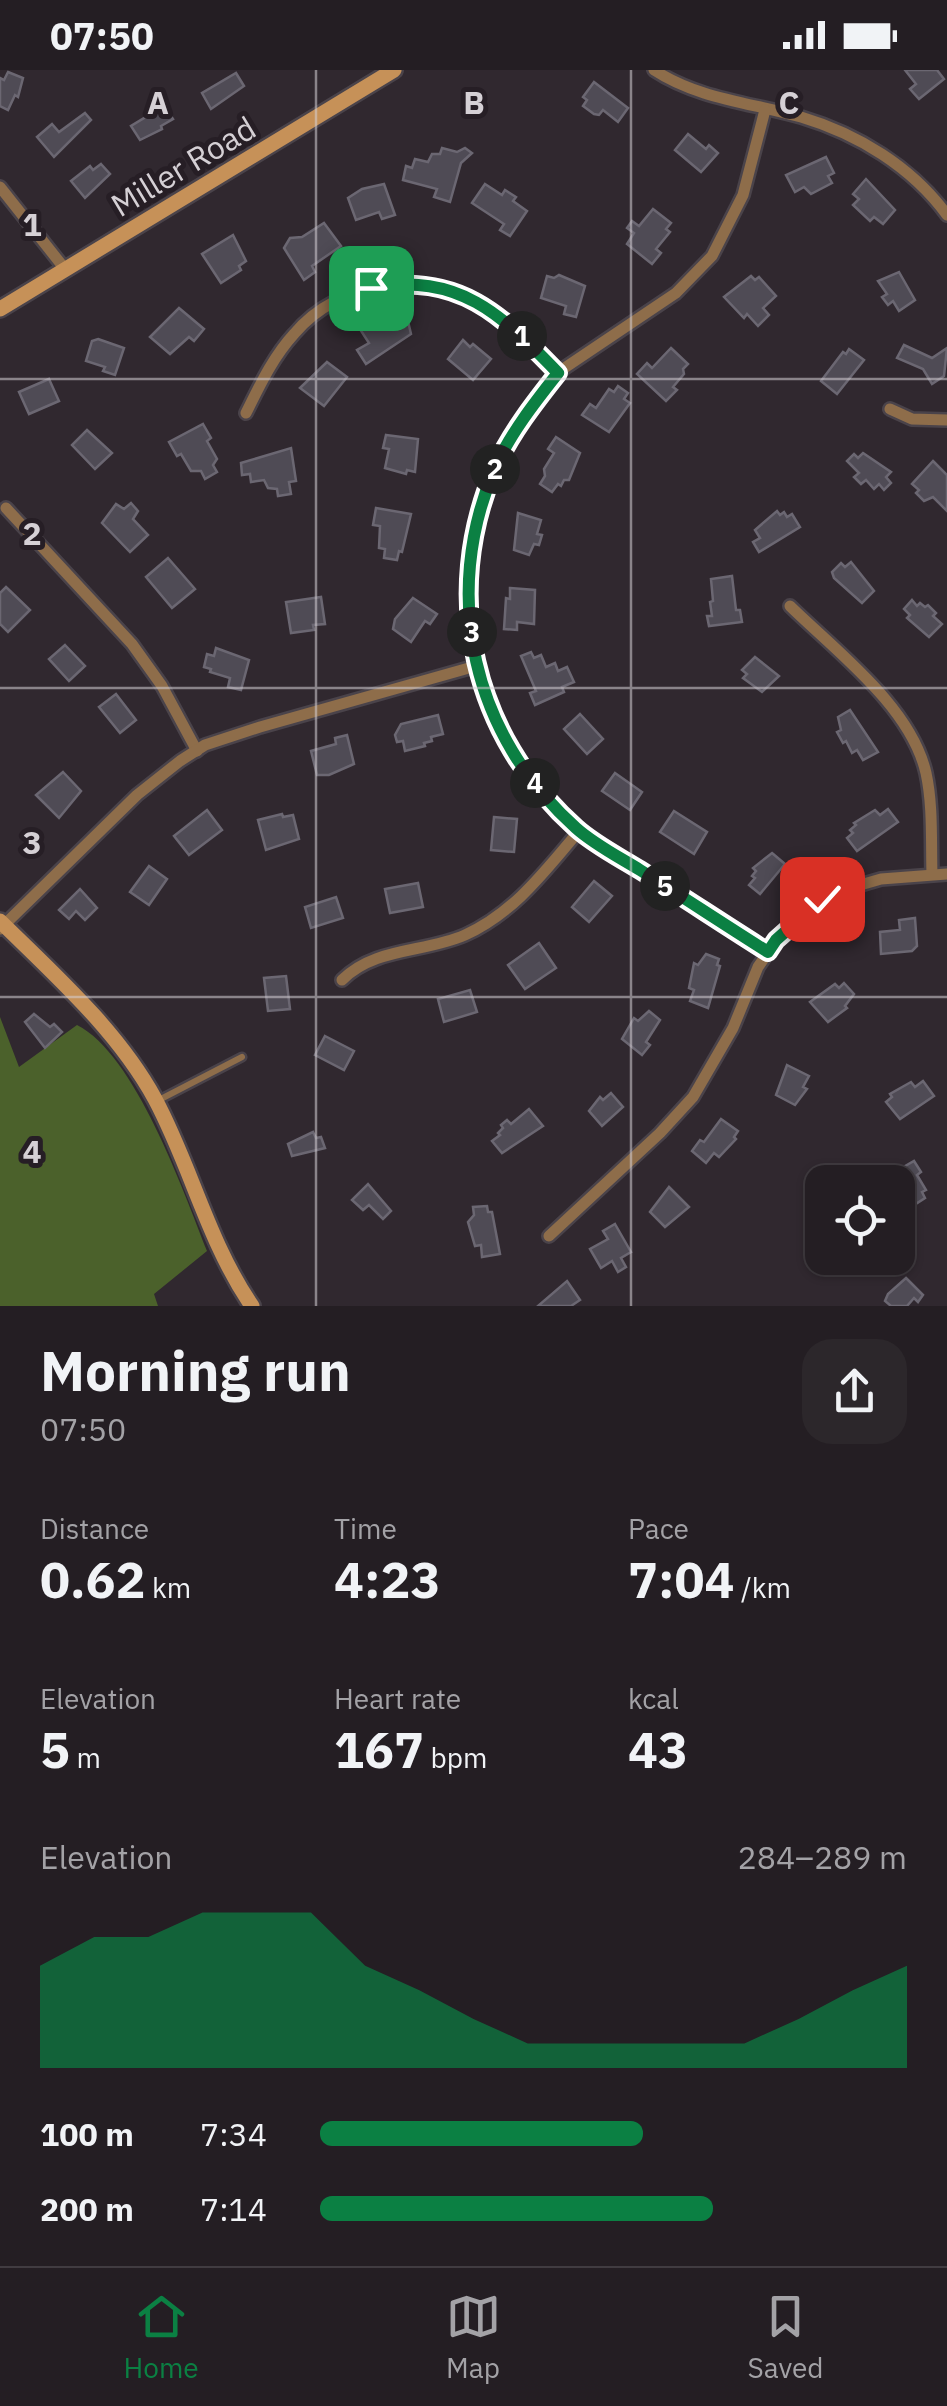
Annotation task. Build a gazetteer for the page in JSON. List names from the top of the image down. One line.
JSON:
{"streets":{"street":["Miller Road"]},"page":{"status":"07:50","pins":["1","2","3","4","5"],"heading":["Morning run","07:50"],"stats":[["Distance","0.62 km"],["Time","4:23"],["Pace","7:04 /km"],["Elevation","5 m"],["Heart rate","167 bpm"],["kcal","43"]],"chart":["Elevation","284–289 m"],"list":[{"name":"100 m","note":"7:34"},{"name":"200 m","note":"7:14"}],"tabs":["Home","Map","Saved"]},"grid":{"columns":["A","B","C"],"rows":["1","2","3","4"]}}
